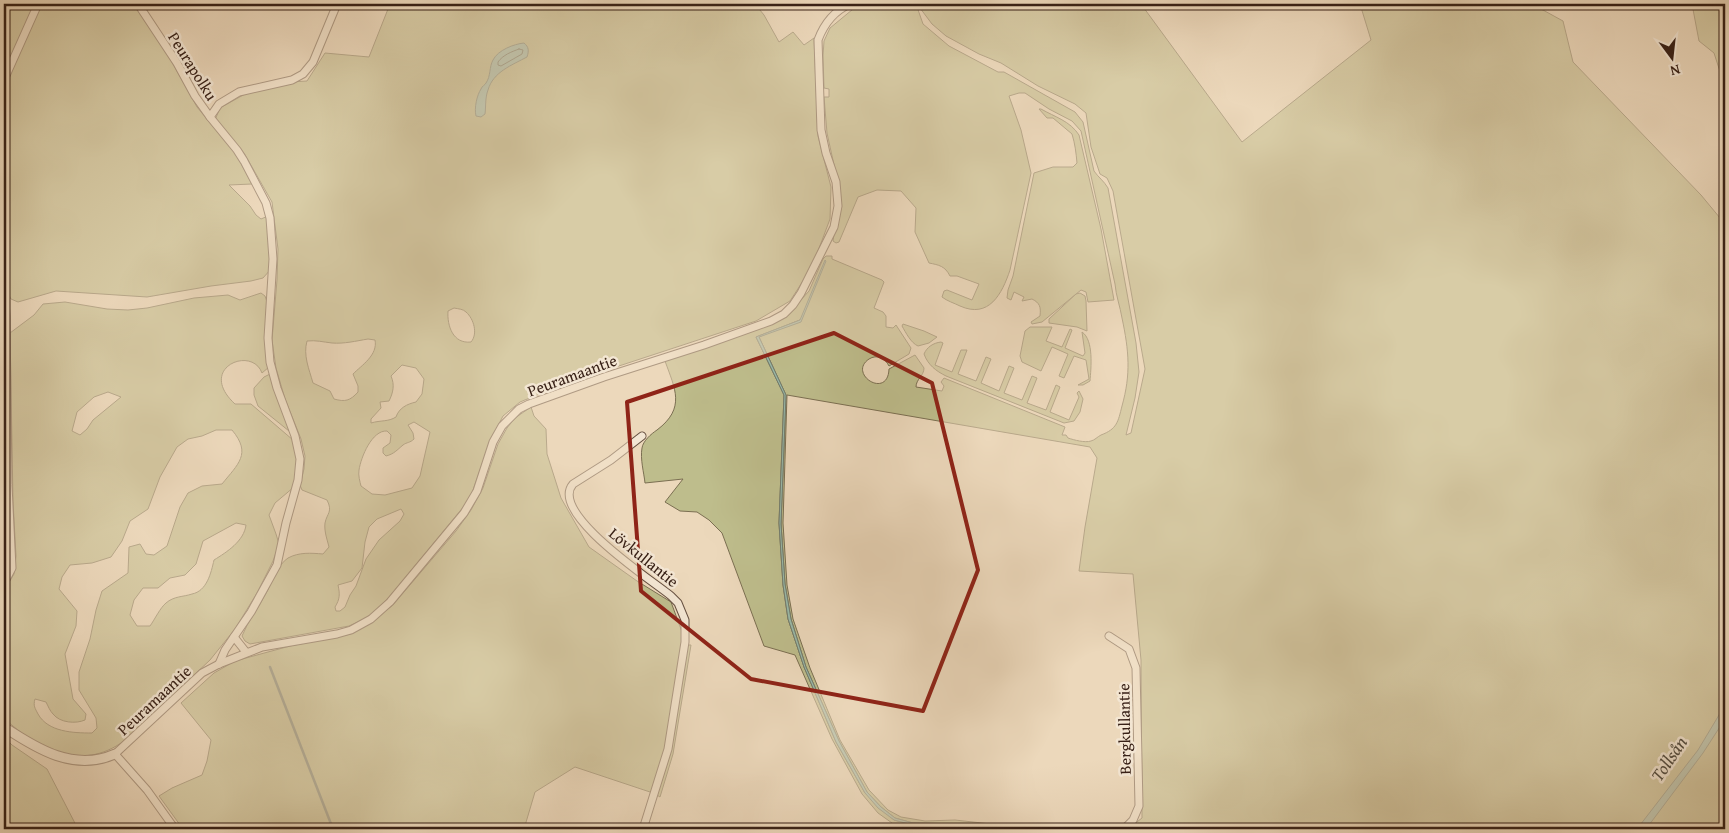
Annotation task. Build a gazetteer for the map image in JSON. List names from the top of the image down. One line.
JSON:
{"streets":{"street":["Peurapolku","Peuramaantie","Lövkullantie","Bergkullantie"]},"crossings":[["Peurapolku","Peuramaantie"]],"water":["Tollsån"],"north":"bottom"}
